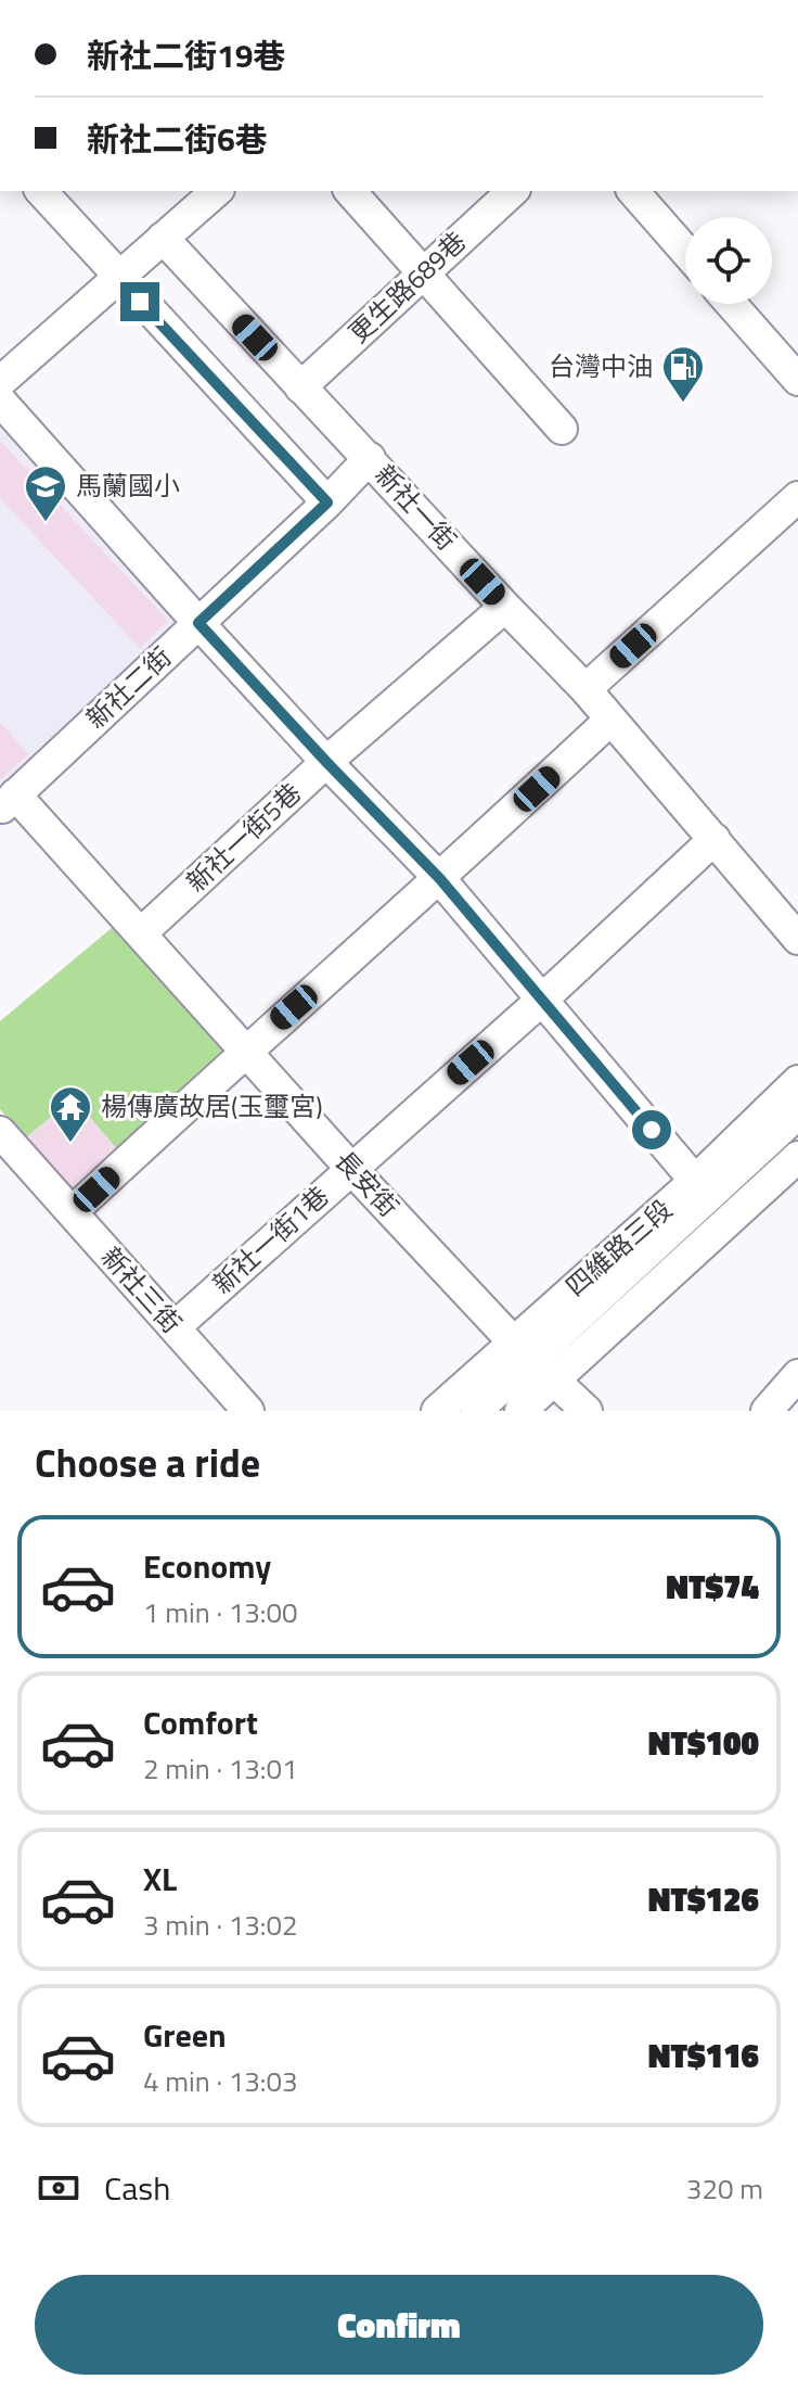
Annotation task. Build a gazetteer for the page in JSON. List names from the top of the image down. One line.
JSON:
{"streets":{"street":["更生路689巷","新社一街","新社二街","新社一街5巷","長安街","新社一街1巷","四維路三段","新社三街"]},"crossings":[["更生路689巷","新社一街"],["新社一街","新社二街"],["新社一街","新社一街5巷"],["新社一街","新社一街1巷"],["新社二街","長安街"],["新社一街5巷","長安街"],["長安街","新社一街1巷"],["長安街","四維路三段"],["新社一街1巷","新社三街"]],"places":{"fuel station":["台灣中油"],"school or university":["馬蘭國小"],"temple":["楊傳廣故居(玉璽宮)"]},"page":{"banner":["新社二街19巷","新社二街6巷"],"heading":"Choose a ride","list":[{"name":"Economy","note":"1 min · 13:00","value":"NT$74"},{"name":"Comfort","note":"2 min · 13:01","value":"NT$100"},{"name":"XL","note":"3 min · 13:02","value":"NT$126"},{"name":"Green","note":"4 min · 13:03","value":"NT$116"}],"pay":["Cash","320 m"],"buttons":"Confirm"}}
